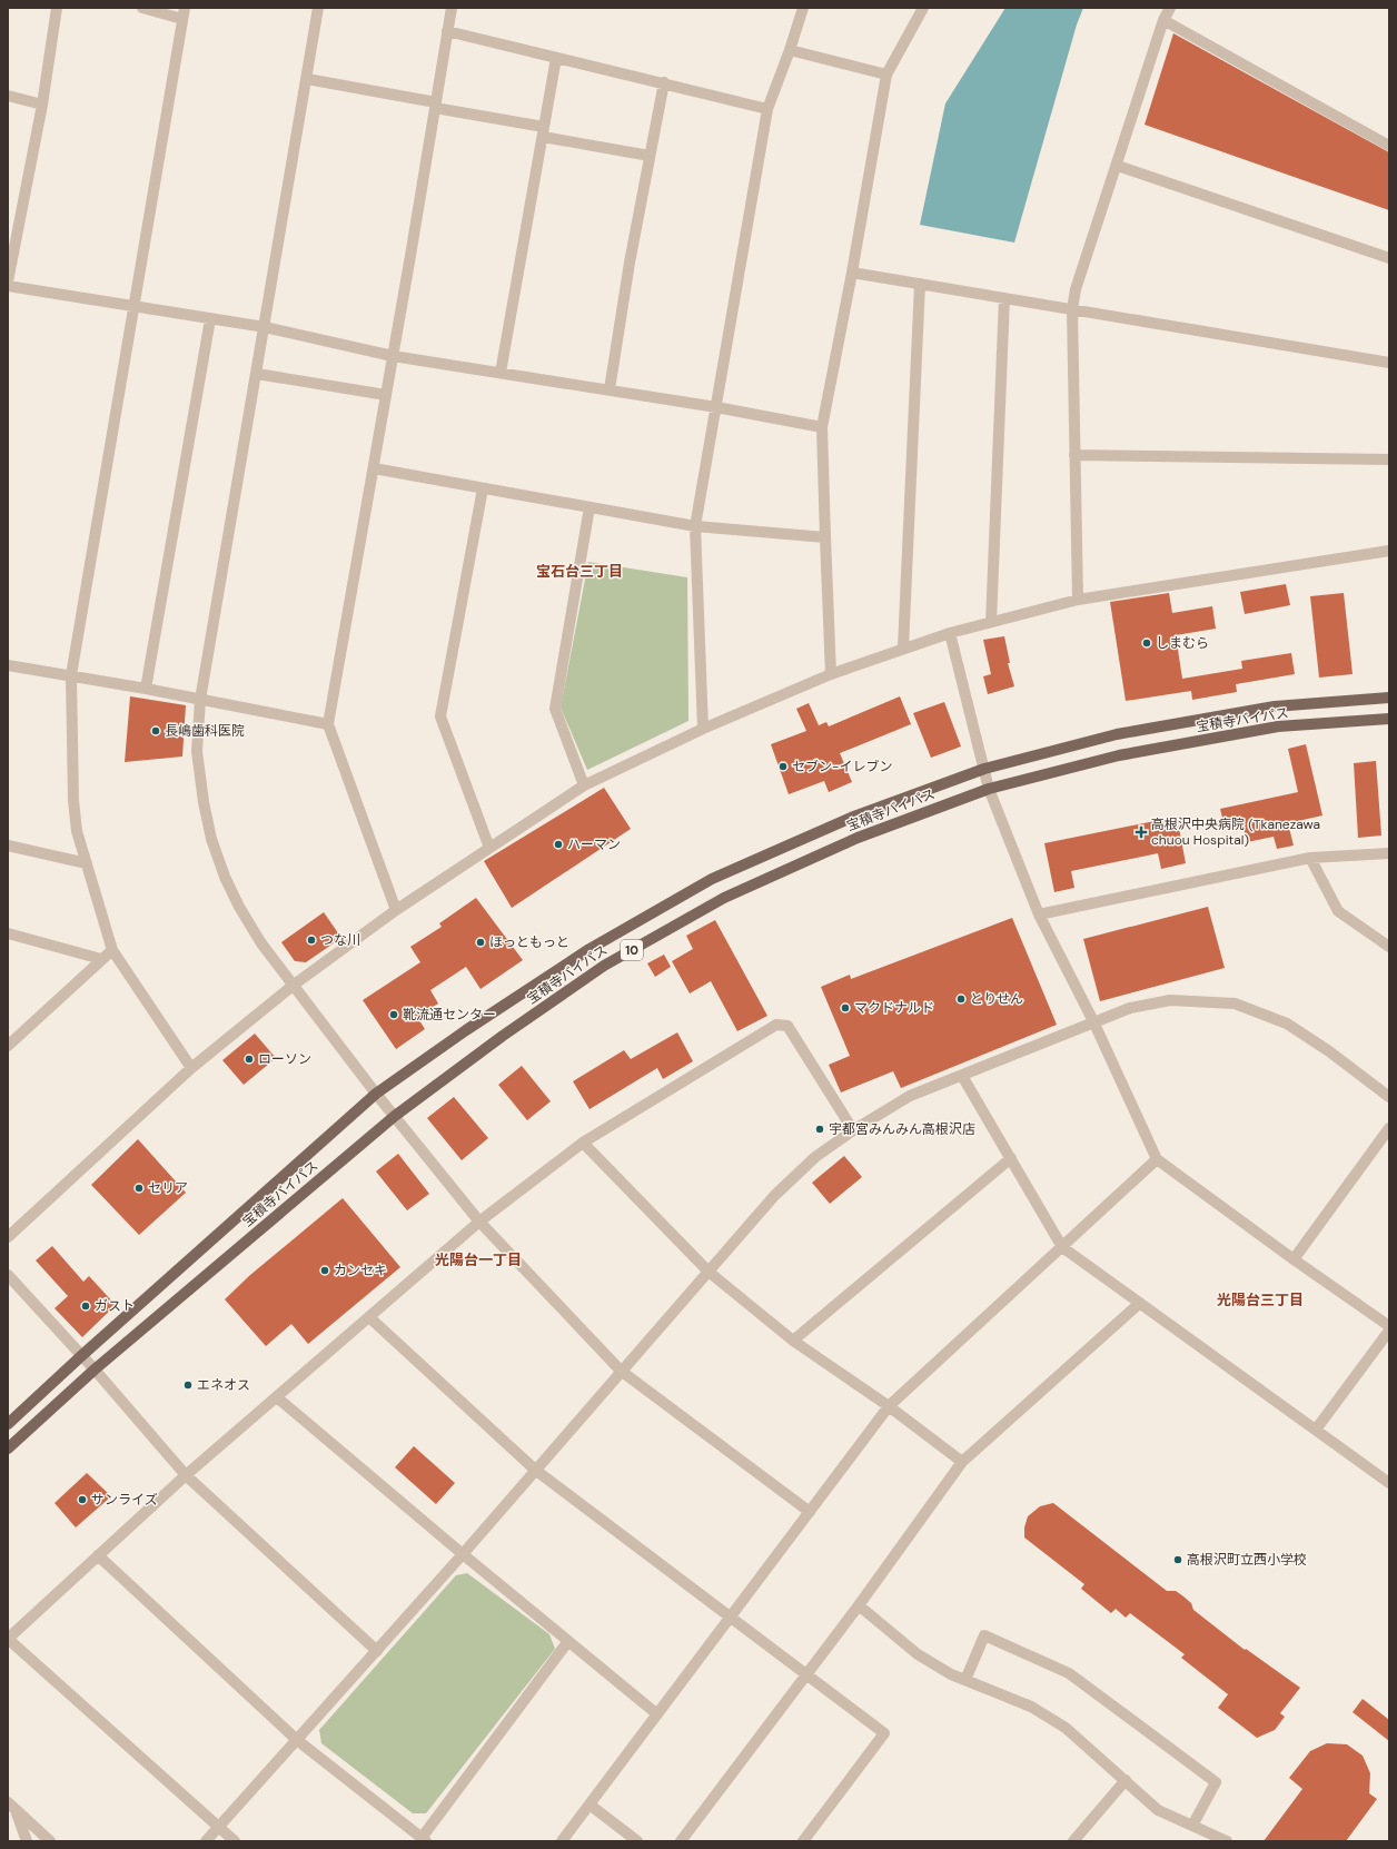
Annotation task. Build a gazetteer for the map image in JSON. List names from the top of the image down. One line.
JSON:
{"streets":{"main road":["宝積寺バイパス","10"]},"districts":["宝石台三丁目","光陽台一丁目","光陽台三丁目"],"places":{"other":["しまむら","長嶋歯科医院","セブン-イレブン","ハーマン","つな川","ほっともっと","とりせん","マクドナルド","靴流通センター","ローソン","宇都宮みんみん高根沢店","セリア","カンセキ","ガスト","エネオス","サンライズ","高根沢町立西小学校"],"health":["高根沢中央病院 (Tkanezawa chuou Hospital)"]}}
